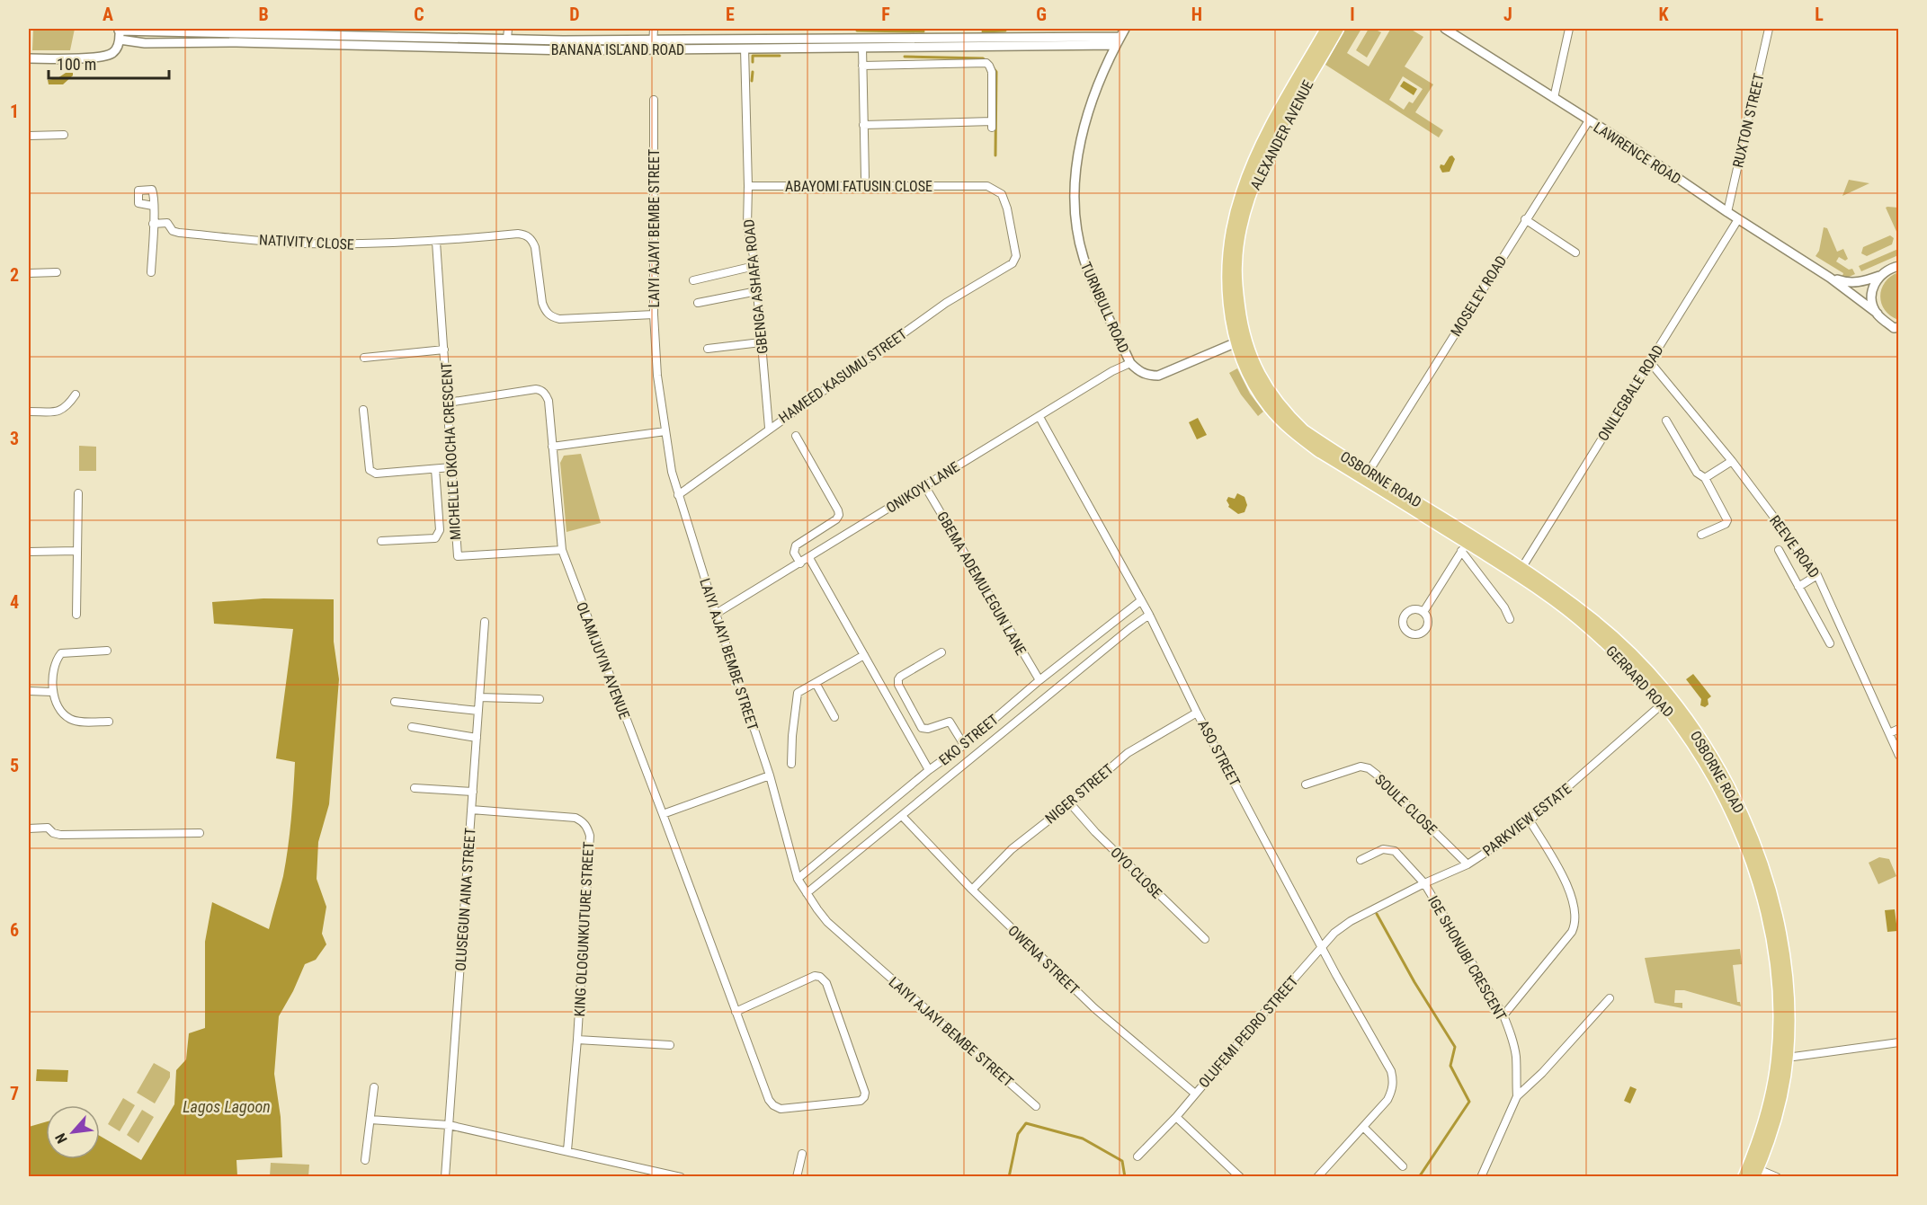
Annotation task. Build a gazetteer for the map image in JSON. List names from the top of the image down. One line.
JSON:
{"streets":{"main road":["ALEXANDER AVENUE","OSBORNE ROAD","GERRARD ROAD"],"street":["BANANA ISLAND ROAD","RUXTON STREET","LAWRENCE ROAD","ABAYOMI FATUSIN CLOSE","LAIYI AJAYI BEMBE STREET","NATIVITY CLOSE","GBENGA ASHAFA ROAD","MOSELEY ROAD","TURNBULL ROAD","HAMEED KASUMU STREET","ONILEGBALE ROAD","MICHELLE OKOCHA CRESCENT","ONIKOYI LANE","REEVE ROAD","GBEMA ADEMULEGUN LANE","OLAMIJUYIN AVENUE","EKO STREET","ASO STREET","NIGER STREET","SOULE CLOSE","PARKVIEW ESTATE","OYO CLOSE","OLUSEGUN AINA STREET","KING OLOGUNKUTURE STREET","IGE SHONUBI CRESCENT","OWENA STREET","OLUFEMI PEDRO STREET"]},"crossings":[["BANANA ISLAND ROAD","GBENGA ASHAFA ROAD"],["BANANA ISLAND ROAD","TURNBULL ROAD"],["RUXTON STREET","LAWRENCE ROAD"],["ALEXANDER AVENUE","TURNBULL ROAD"],["ALEXANDER AVENUE","OSBORNE ROAD"],["ALEXANDER AVENUE","GERRARD ROAD"],["LAWRENCE ROAD","MOSELEY ROAD"],["LAWRENCE ROAD","ONILEGBALE ROAD"],["ABAYOMI FATUSIN CLOSE","GBENGA ASHAFA ROAD"],["ABAYOMI FATUSIN CLOSE","HAMEED KASUMU STREET"],["LAIYI AJAYI BEMBE STREET","NATIVITY CLOSE"],["LAIYI AJAYI BEMBE STREET","HAMEED KASUMU STREET"],["LAIYI AJAYI BEMBE STREET","ONIKOYI LANE"],["LAIYI AJAYI BEMBE STREET","EKO STREET"],["NATIVITY CLOSE","MICHELLE OKOCHA CRESCENT"],["GBENGA ASHAFA ROAD","HAMEED KASUMU STREET"],["MOSELEY ROAD","OSBORNE ROAD"],["TURNBULL ROAD","OSBORNE ROAD"],["TURNBULL ROAD","ONIKOYI LANE"],["TURNBULL ROAD","GERRARD ROAD"],["ONILEGBALE ROAD","OSBORNE ROAD"],["ONILEGBALE ROAD","REEVE ROAD"],["MICHELLE OKOCHA CRESCENT","OLAMIJUYIN AVENUE"],["OSBORNE ROAD","GERRARD ROAD"],["ONIKOYI LANE","GBEMA ADEMULEGUN LANE"],["ONIKOYI LANE","ASO STREET"],["GBEMA ADEMULEGUN LANE","EKO STREET"],["GERRARD ROAD","PARKVIEW ESTATE"],["EKO STREET","ASO STREET"],["EKO STREET","OWENA STREET"],["ASO STREET","NIGER STREET"],["ASO STREET","PARKVIEW ESTATE"],["ASO STREET","OLUFEMI PEDRO STREET"],["NIGER STREET","OYO CLOSE"],["NIGER STREET","OWENA STREET"],["SOULE CLOSE","PARKVIEW ESTATE"],["PARKVIEW ESTATE","IGE SHONUBI CRESCENT"],["PARKVIEW ESTATE","OLUFEMI PEDRO STREET"],["OLUSEGUN AINA STREET","KING OLOGUNKUTURE STREET"],["OWENA STREET","OLUFEMI PEDRO STREET"]],"water":["Lagos Lagoon"],"scale_bar":"100 m","north":"bottom left","grid":{"columns":["A","B","C","D","E","F","G","H","I","J","K","L"],"rows":["1","2","3","4","5","6","7"]}}
